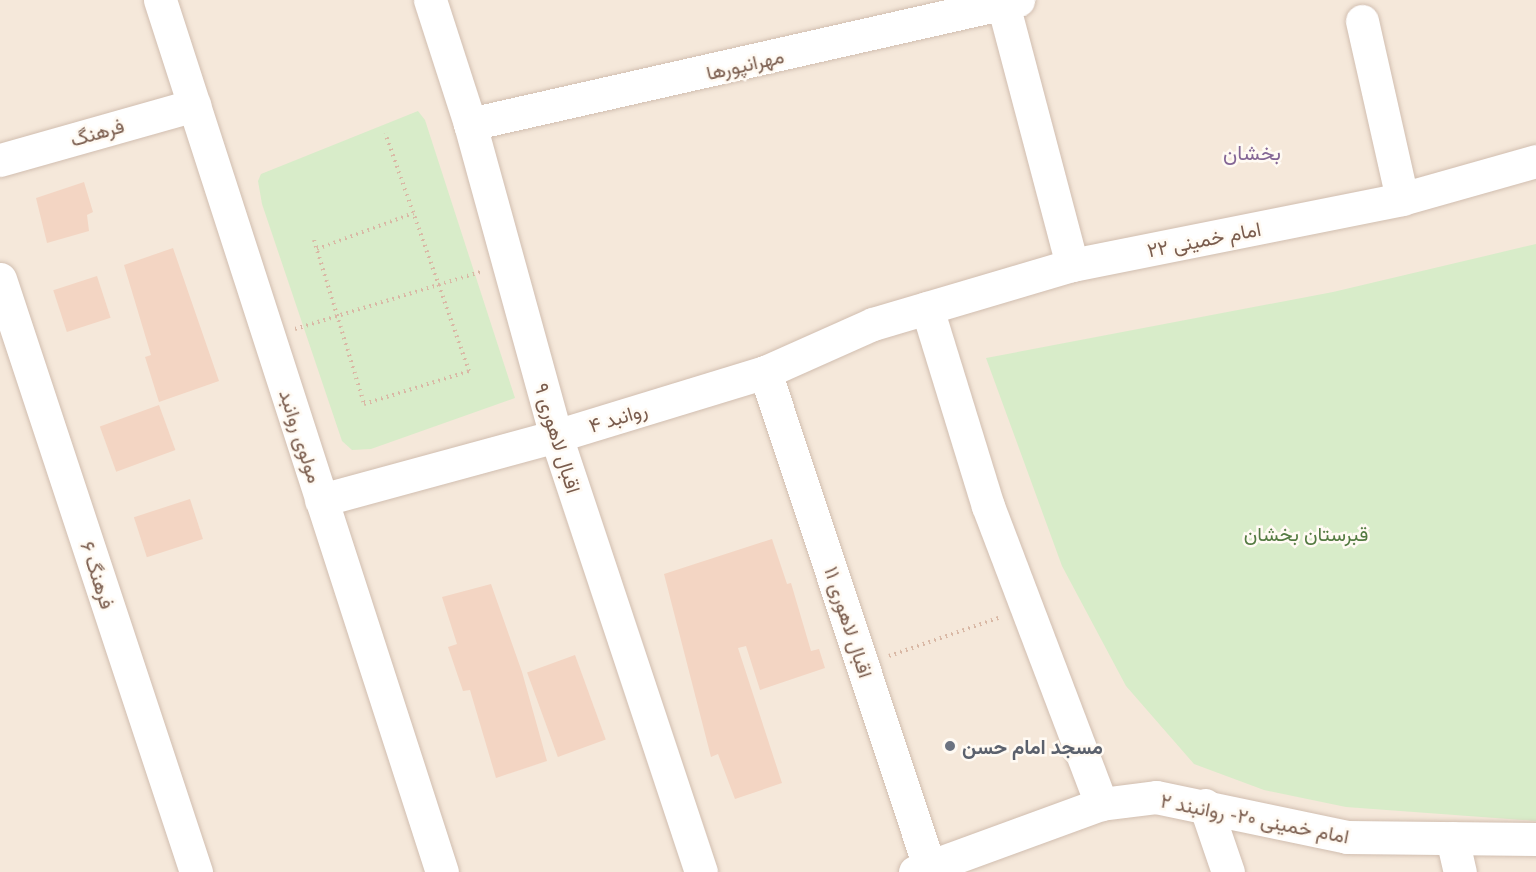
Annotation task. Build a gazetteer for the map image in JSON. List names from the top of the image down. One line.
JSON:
{"streets":{"street":["مهرانپورها","فرهنگ","امام خمینی ۲۲","روانبد ۴","مولوی روانبد","اقبال لاهوری ۹","فرهنگ ۶","اقبال لاهوری ۱۱","امام خمینی ۲۰- روانبند ۲"]},"crossings":[["مهرانپورها","اقبال لاهوری ۹"],["فرهنگ","مولوی روانبد"],["امام خمینی ۲۲","روانبد ۴"],["روانبد ۴","مولوی روانبد"],["روانبد ۴","اقبال لاهوری ۹"],["روانبد ۴","اقبال لاهوری ۱۱"],["اقبال لاهوری ۱۱","امام خمینی ۲۰- روانبند ۲"]],"districts":["بخشان"],"parks":["قبرستان بخشان"],"places":["مسجد امام حسن"]}
